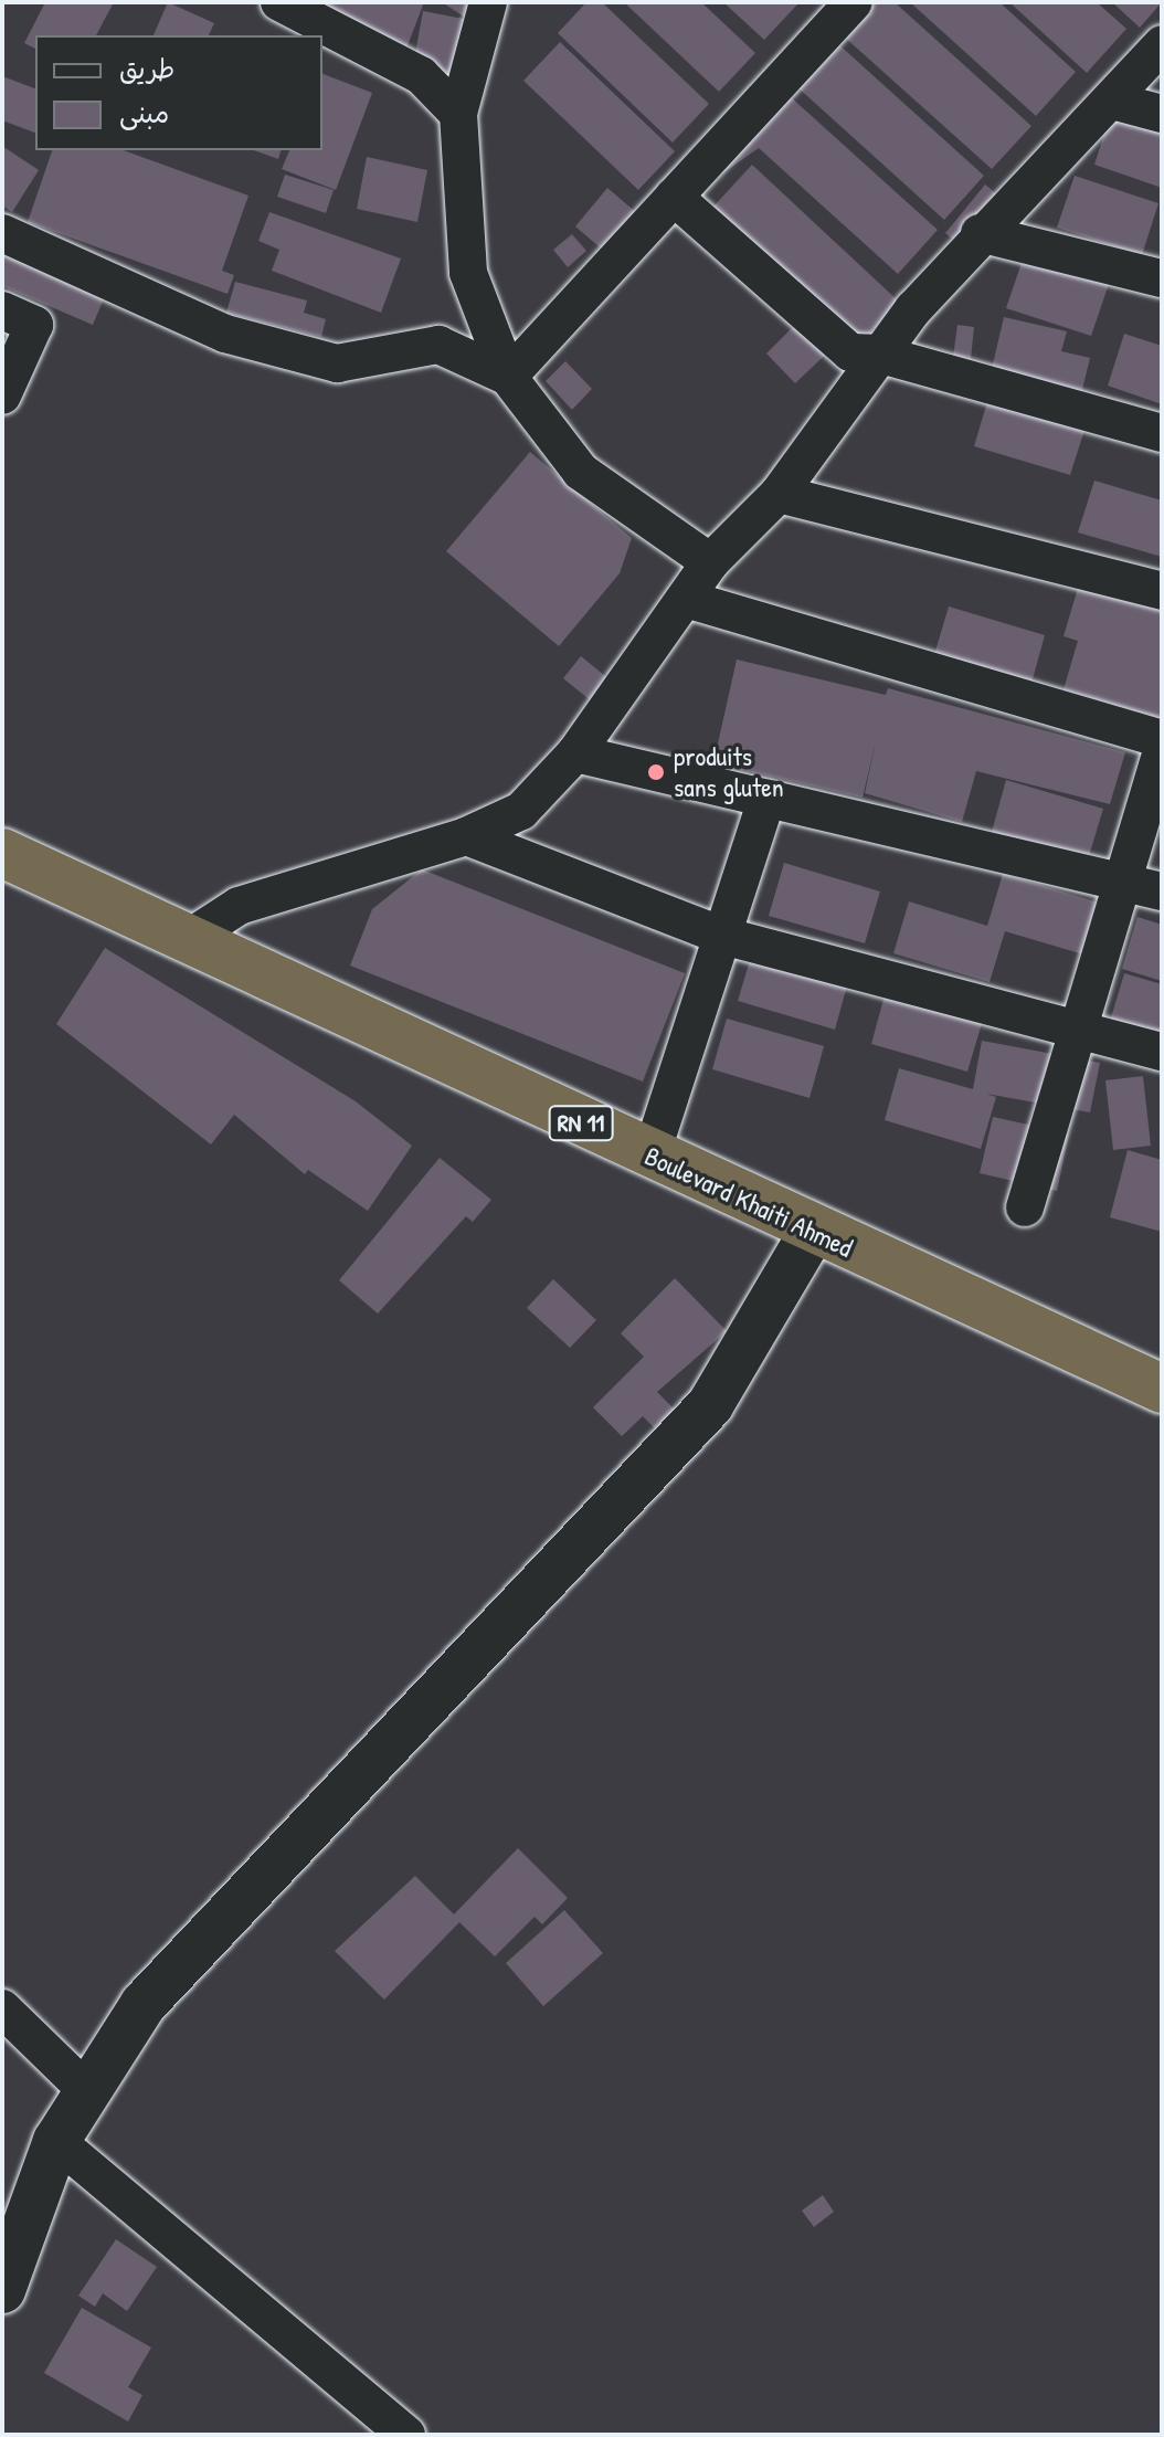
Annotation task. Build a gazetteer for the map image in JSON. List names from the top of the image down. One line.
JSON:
{"streets":{"highway":["RN 11","Boulevard Khaiti Ahmed"]},"places":["produits sans gluten"],"legend":["طريق","مبنى"]}
